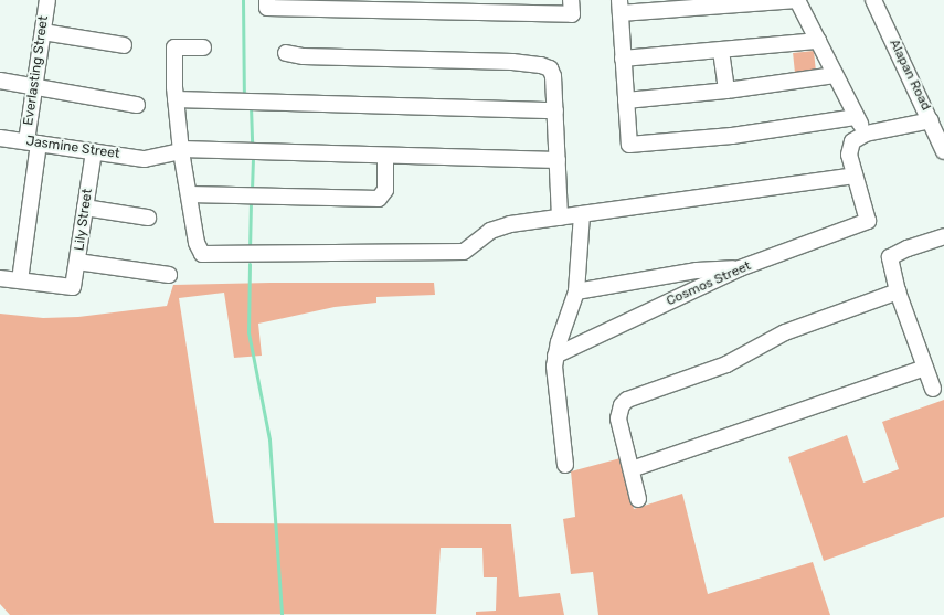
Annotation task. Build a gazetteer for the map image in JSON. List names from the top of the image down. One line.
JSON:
{"streets":{"street":["Everlasting Street","Alapan Road","Jasmine Street","Lily Street","Cosmos Street"]},"crossings":[["Everlasting Street","Jasmine Street"],["Everlasting Street","Lily Street"],["Jasmine Street","Lily Street"]]}
